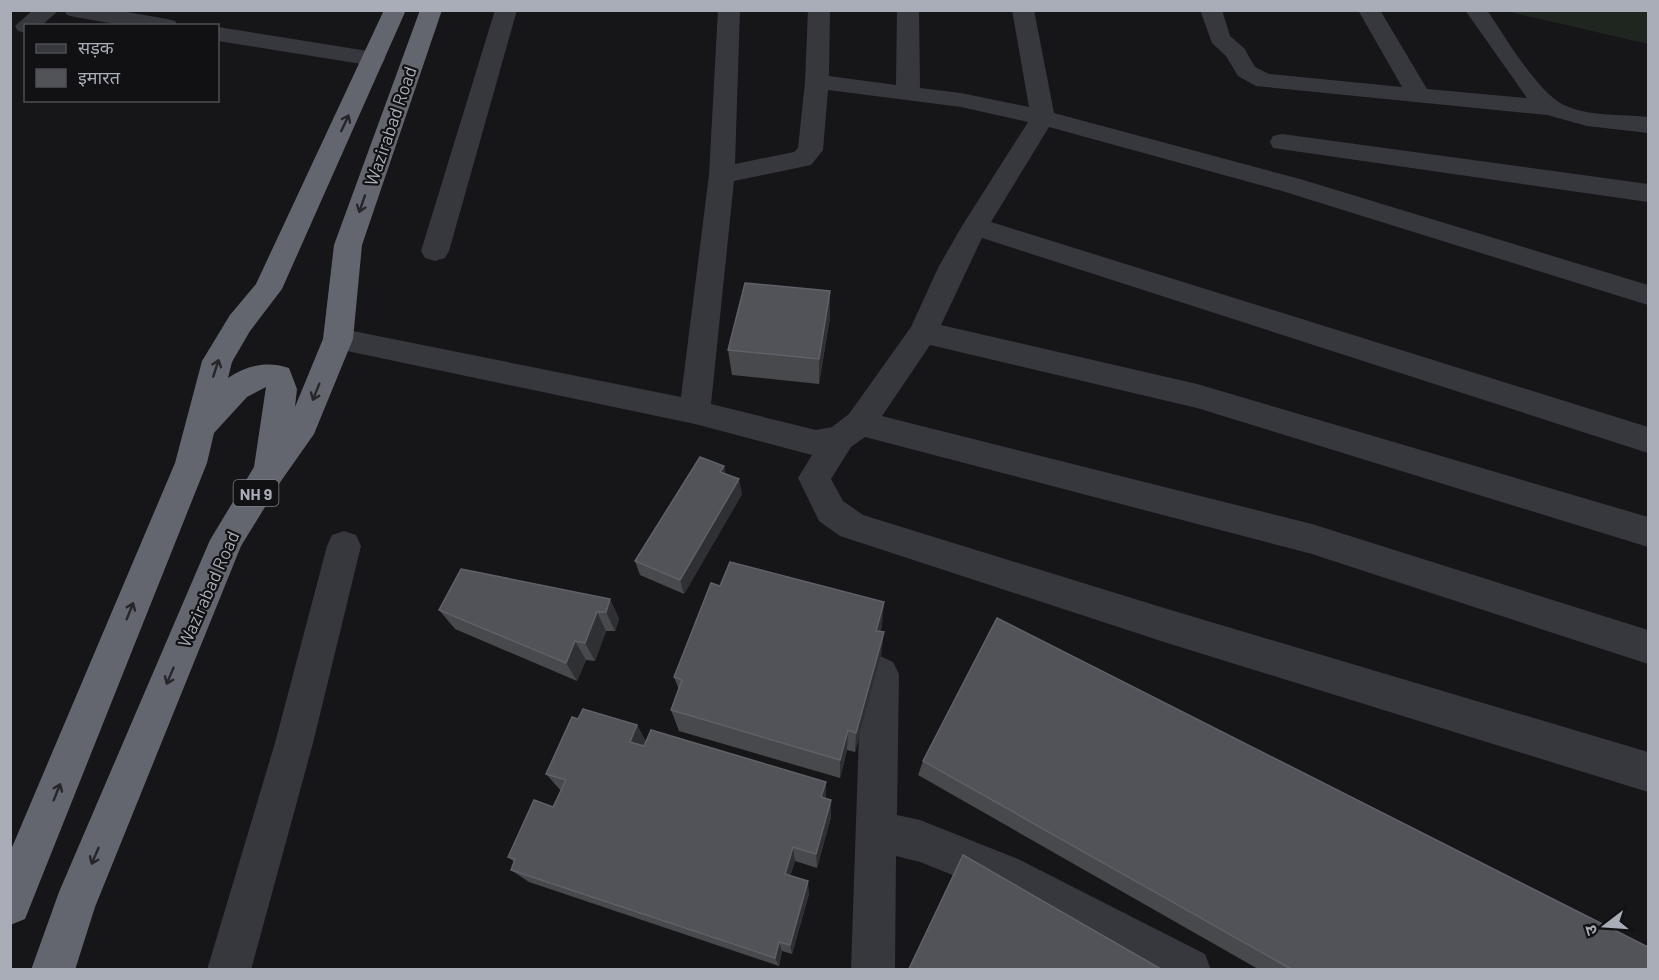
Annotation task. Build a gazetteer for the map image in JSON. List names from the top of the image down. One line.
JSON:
{"streets":{"highway":["Wazirabad Road","NH 9"]},"legend":["सड़क","इमारत"],"north":"left"}
